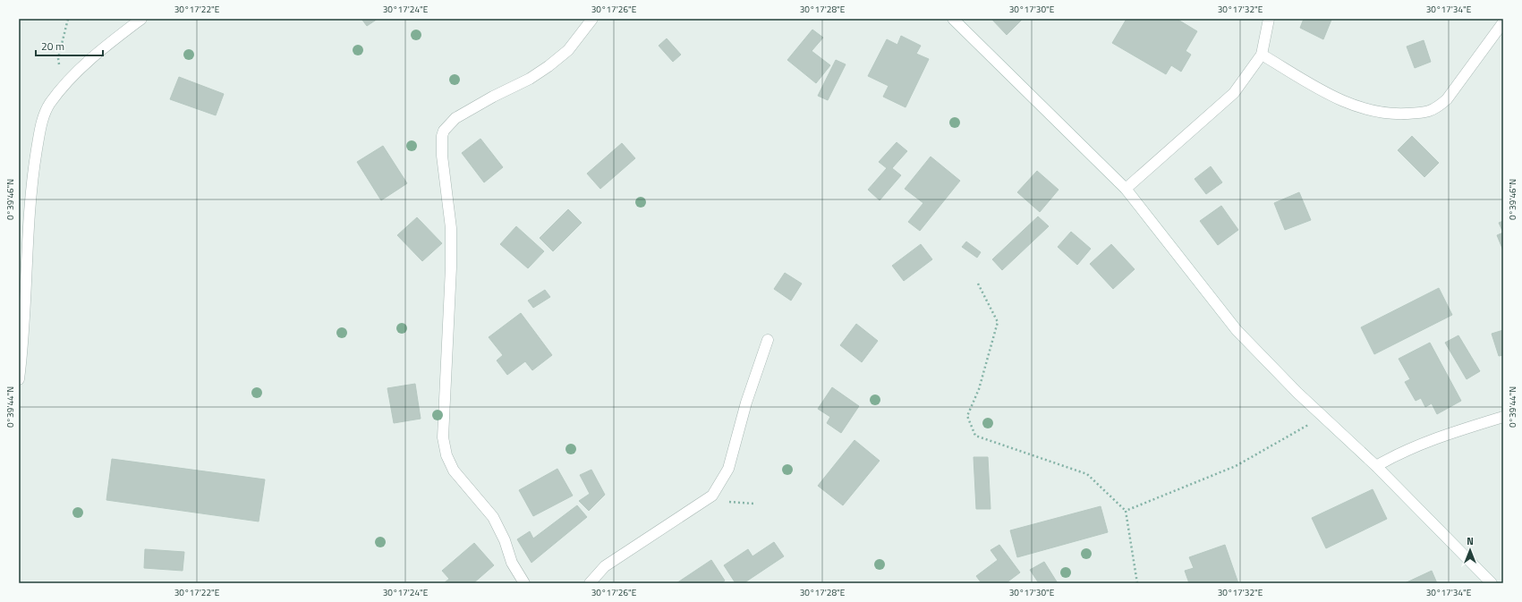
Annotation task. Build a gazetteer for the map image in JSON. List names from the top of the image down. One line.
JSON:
{"scale_bar":"20 m","north":"top","coordinates":["30°17'22\"E","30°17'24\"E","30°17'26\"E","30°17'28\"E","30°17'30\"E","30°17'32\"E","30°17'34\"E","0°39'46\"N","0°39'44\"N"]}
